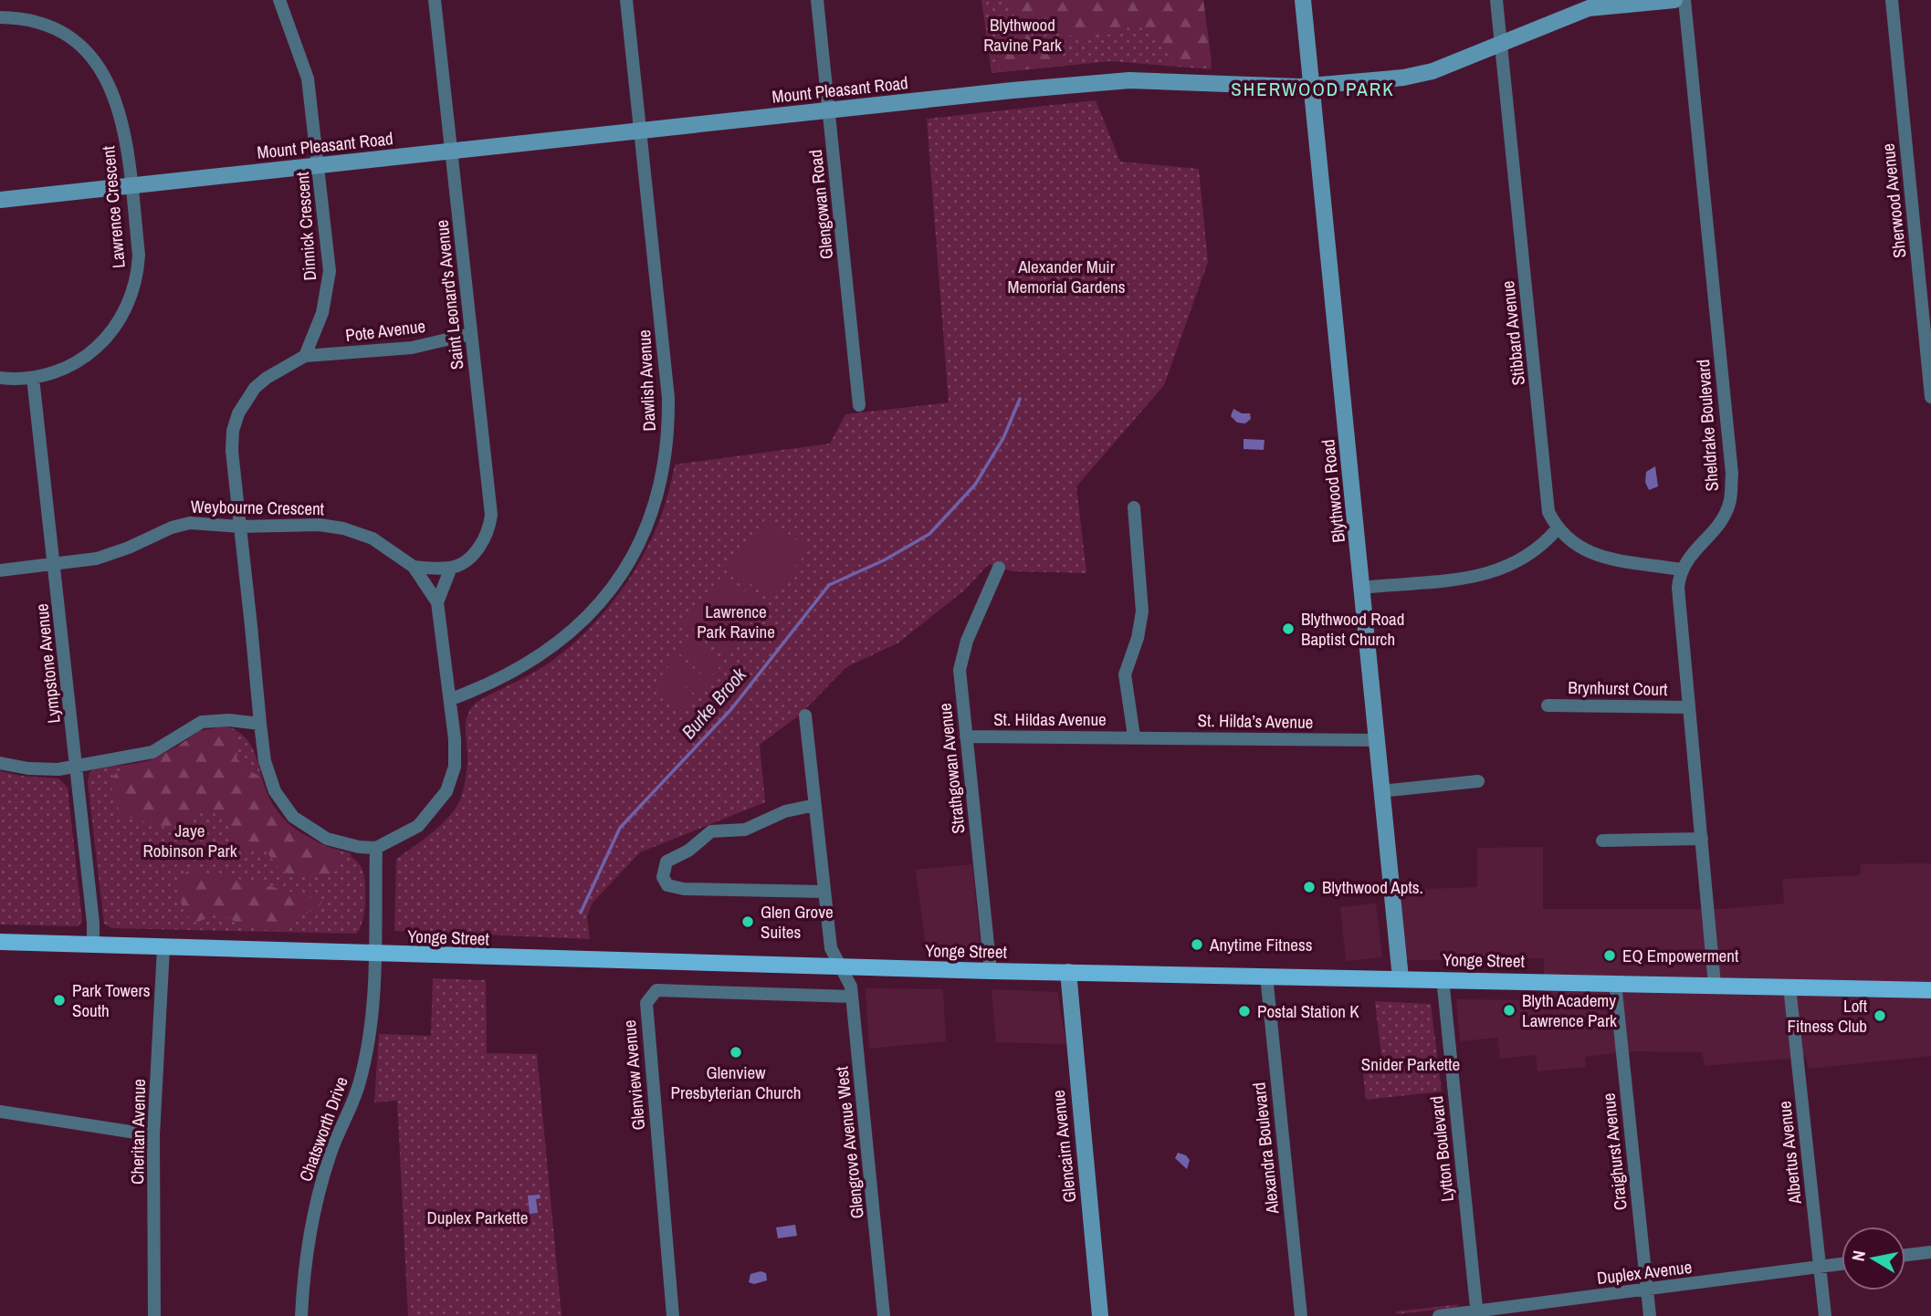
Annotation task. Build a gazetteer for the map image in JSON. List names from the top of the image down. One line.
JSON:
{"streets":{"main road":["Mount Pleasant Road","Blythwood Road","Yonge Street","Glencairn Avenue"],"street":["Sherwood Avenue","Glengowan Road","Lawrence Crescent","Dinnick Crescent","Saint Leonard's Avenue","Pote Avenue","Stibbard Avenue","Dawlish Avenue","Sheldrake Boulevard","Weybourne Crescent","Lympstone Avenue","Brynhurst Court","St. Hildas Avenue","St. Hilda’s Avenue","Strathgowan Avenue","Glenview Avenue","Chatsworth Drive","Cheritan Avenue","Glengrove Avenue West","Alexandra Boulevard","Lytton Boulevard","Craighurst Avenue","Albertus Avenue","Duplex Avenue"]},"crossings":[["Mount Pleasant Road","Glengowan Road"],["Mount Pleasant Road","Lawrence Crescent"],["Mount Pleasant Road","Dinnick Crescent"],["Mount Pleasant Road","Saint Leonard's Avenue"],["Mount Pleasant Road","Stibbard Avenue"],["Mount Pleasant Road","Dawlish Avenue"],["Mount Pleasant Road","Blythwood Road"],["Lawrence Crescent","Lympstone Avenue"],["Dinnick Crescent","Pote Avenue"],["Saint Leonard's Avenue","Pote Avenue"],["Dawlish Avenue","Weybourne Crescent"],["Blythwood Road","St. Hilda’s Avenue"],["Blythwood Road","Yonge Street"],["Weybourne Crescent","Lympstone Avenue"],["Weybourne Crescent","Chatsworth Drive"],["Lympstone Avenue","Yonge Street"],["St. Hildas Avenue","St. Hilda’s Avenue"],["St. Hildas Avenue","Strathgowan Avenue"],["Strathgowan Avenue","Yonge Street"],["Yonge Street","Chatsworth Drive"],["Yonge Street","Cheritan Avenue"],["Yonge Street","Glengrove Avenue West"],["Yonge Street","Glencairn Avenue"],["Yonge Street","Alexandra Boulevard"],["Yonge Street","Lytton Boulevard"],["Yonge Street","Craighurst Avenue"],["Yonge Street","Albertus Avenue"],["Glenview Avenue","Glengrove Avenue West"],["Lytton Boulevard","Duplex Avenue"],["Craighurst Avenue","Duplex Avenue"],["Albertus Avenue","Duplex Avenue"]],"districts":["SHERWOOD PARK"],"water":["Burke Brook"],"parks":["Blythwood Ravine Park","Alexander Muir Memorial Gardens","Lawrence Park Ravine","Jaye Robinson Park","Snider Parkette","Duplex Parkette"],"places":["Blythwood Road Baptist Church","Blythwood Apts.","Glen Grove Suites","Anytime Fitness","EQ Empowerment","Park Towers South","Blyth Academy Lawrence Park","Postal Station K","Loft Fitness Club","Glenview Presbyterian Church"],"north":"left"}
